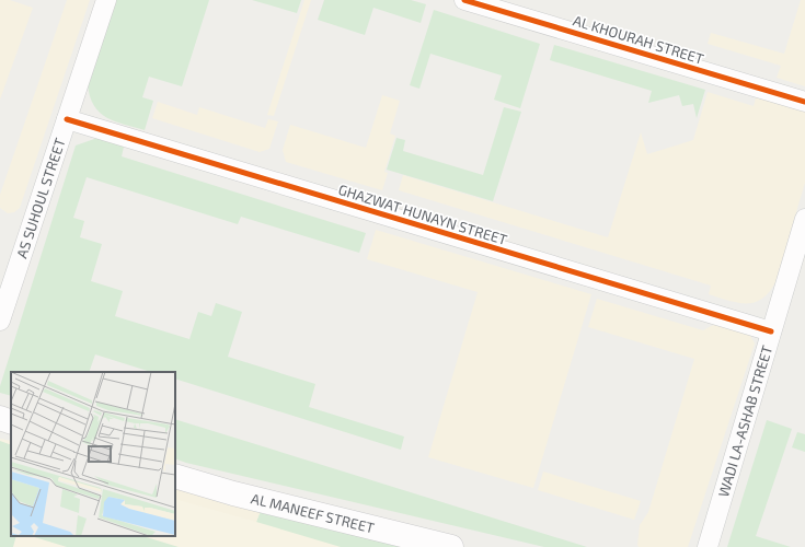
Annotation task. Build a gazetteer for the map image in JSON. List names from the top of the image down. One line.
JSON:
{"streets":{"street":["AL KHOURAH STREET","AS SUHOUL STREET","GHAZWAT HUNAYN STREET","WADI LA-ASHAB STREET","AL MANEEF STREET"]},"crossings":[["AS SUHOUL STREET","GHAZWAT HUNAYN STREET"],["GHAZWAT HUNAYN STREET","WADI LA-ASHAB STREET"]]}
